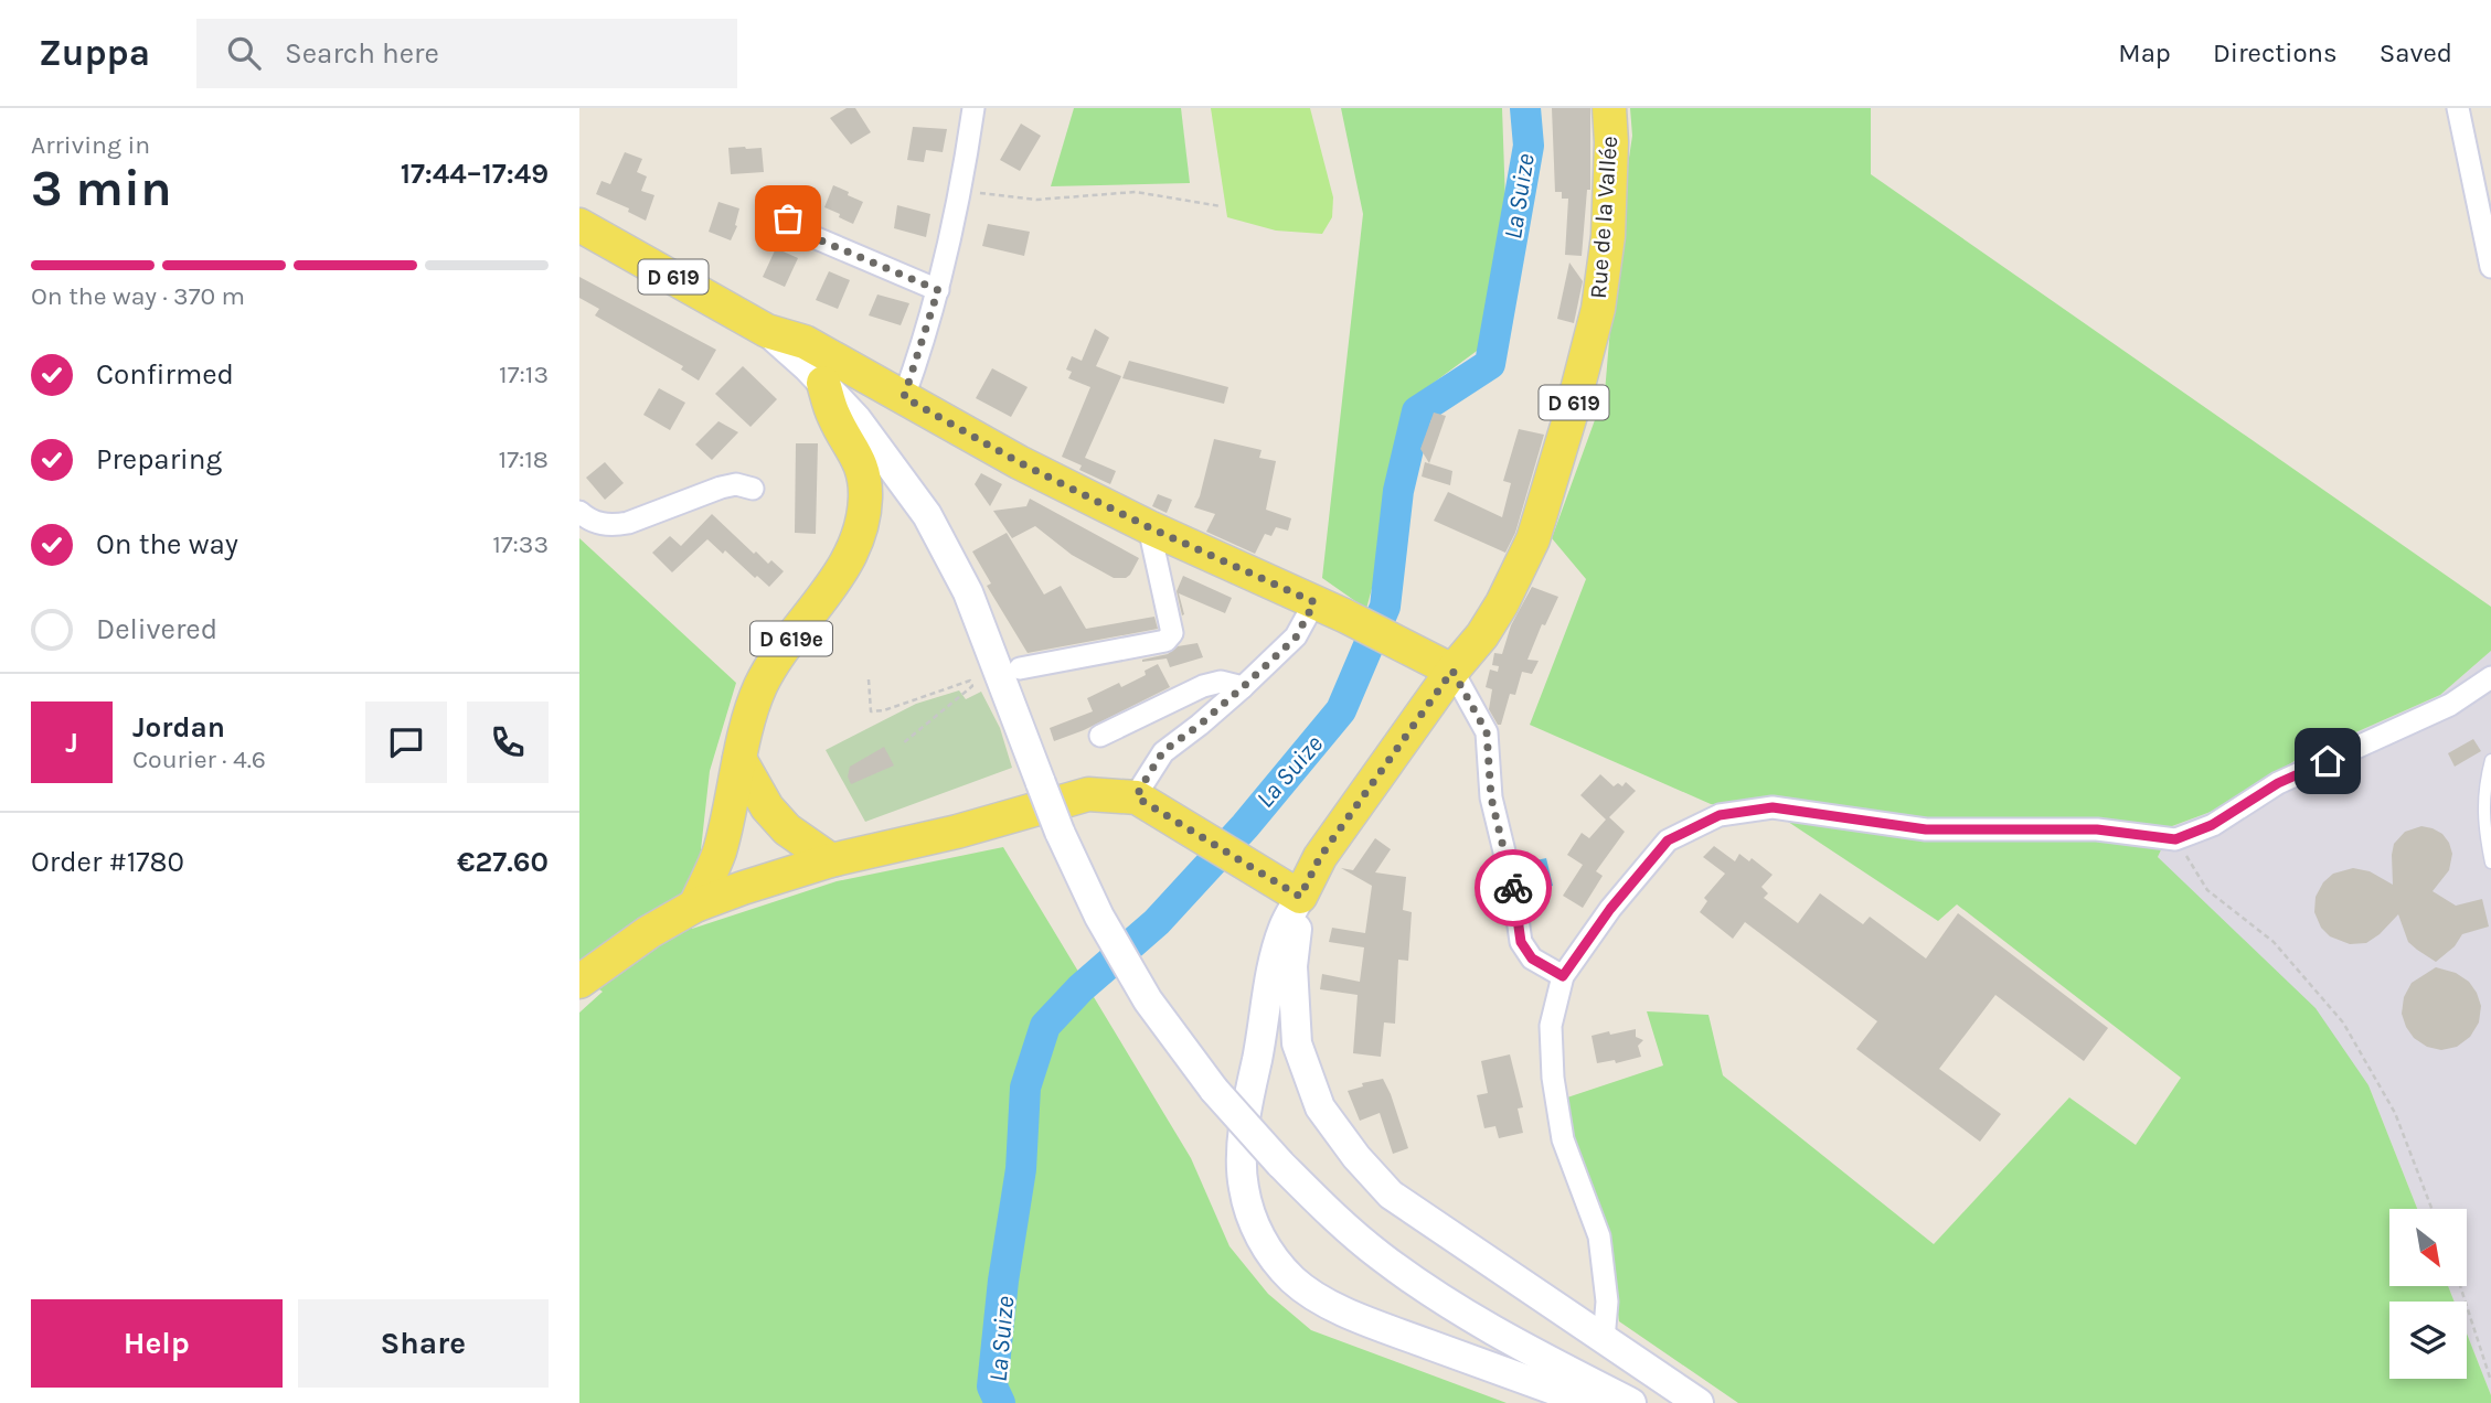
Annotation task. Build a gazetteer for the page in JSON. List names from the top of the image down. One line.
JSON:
{"streets":{"main road":["Rue de la Vallée","D 619","D 619e"]},"crossings":[["Rue de la Vallée","D 619"]],"water":["La Suize"],"north":"bottom right","page":{"header":"Zuppa","search":"Search here","nav":["Map","Directions","Saved"],"heading":["3 min","Arriving in","17:44–17:49"],"panel":["Jordan","Courier · 4.6","Order #1780","€27.60"],"bar":"On the way · 370 m","list":[["Confirmed","17:13"],["Preparing","17:18"],["On the way","17:33"],"Delivered"],"round":"J","buttons":["Help","Share"]}}
